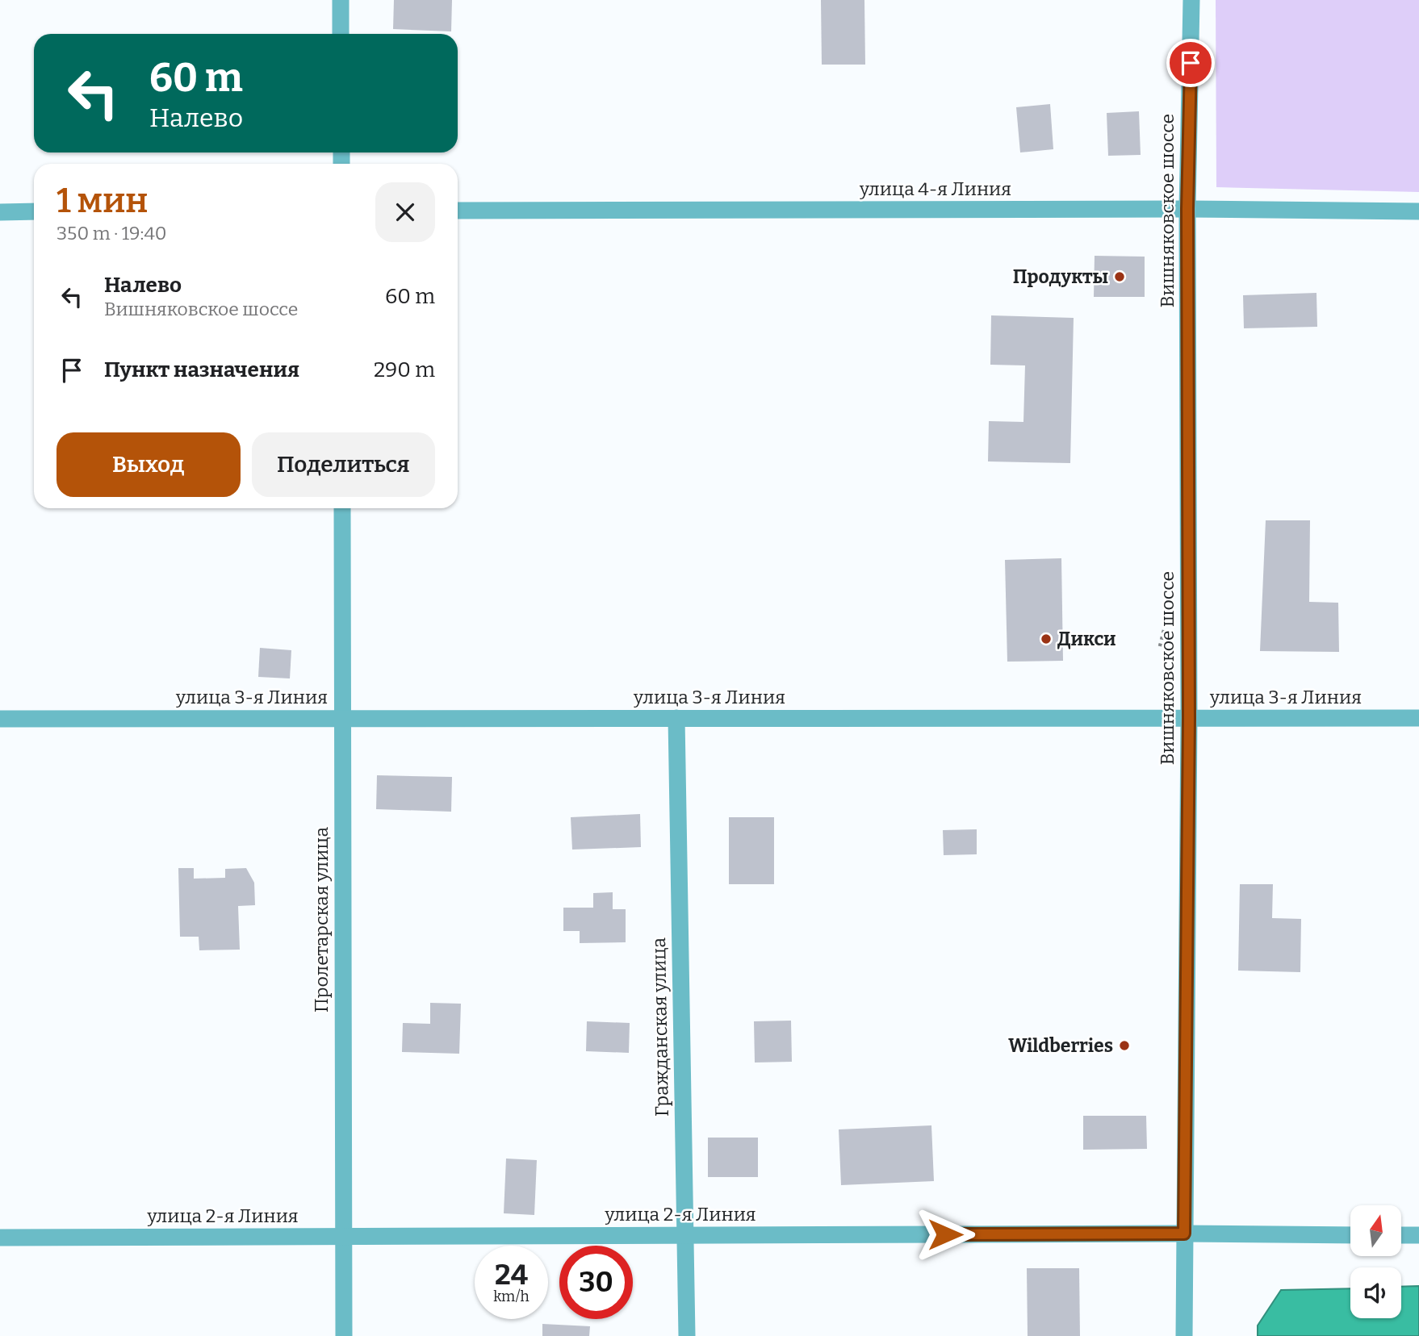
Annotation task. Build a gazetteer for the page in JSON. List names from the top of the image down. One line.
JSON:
{"streets":{"street":["улица 4-я Линия","Вишняковское шоссе","улица 3-я Линия","Пролетарская улица","Гражданская улица","улица 2-я Линия"]},"crossings":[["улица 4-я Линия","Вишняковское шоссе"],["Вишняковское шоссе","улица 3-я Линия"],["Вишняковское шоссе","улица 2-я Линия"],["улица 3-я Линия","Пролетарская улица"],["улица 3-я Линия","Гражданская улица"],["Пролетарская улица","улица 2-я Линия"],["Гражданская улица","улица 2-я Линия"]],"places":["Продукты","Дикси","Wildberries"],"north":"top","page":{"turn":["60 m","Налево"],"heading":["1 мин","350 m · 19:40"],"list":[{"name":"Налево","note":"Вишняковское шоссе","value":"60 m"},{"name":"Пункт назначения","value":"290 m"}],"buttons":["Выход","Поделиться"],"speed":"24 km/h","limit":"30"}}
